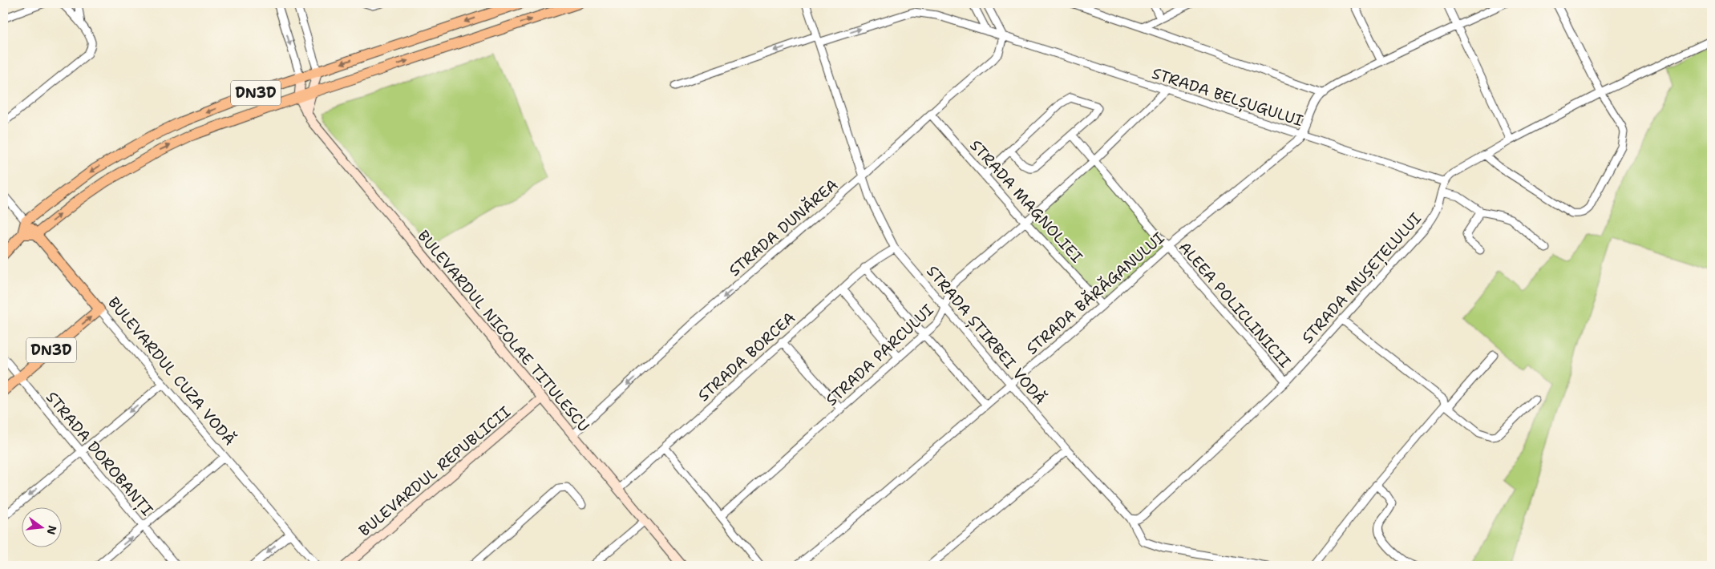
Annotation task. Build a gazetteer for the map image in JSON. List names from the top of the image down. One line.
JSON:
{"streets":{"main road":["DN3D","BULEVARDUL NICOLAE TITULESCU","BULEVARDUL CUZA VODĂ","BULEVARDUL REPUBLICII"],"street":["STRADA BELȘUGULUI","STRADA MAGNOLIEI","STRADA DUNĂREA","STRADA MUȘEȚELULUI","STRADA BĂRĂGANULUI","ALEEA POLICLINICII","STRADA ȘTIRBEI VODĂ","STRADA PARCULUI","STRADA BORCEA","STRADA DOROBANȚI"]},"crossings":[["DN3D","BULEVARDUL NICOLAE TITULESCU"],["DN3D","BULEVARDUL CUZA VODĂ"],["DN3D","STRADA DOROBANȚI"],["STRADA BELȘUGULUI","STRADA DUNĂREA"],["STRADA BELȘUGULUI","STRADA MUȘEȚELULUI"],["STRADA BELȘUGULUI","STRADA BĂRĂGANULUI"],["STRADA BELȘUGULUI","STRADA ȘTIRBEI VODĂ"],["STRADA BELȘUGULUI","STRADA PARCULUI"],["STRADA MAGNOLIEI","STRADA DUNĂREA"],["STRADA MAGNOLIEI","STRADA BĂRĂGANULUI"],["STRADA MAGNOLIEI","STRADA PARCULUI"],["STRADA DUNĂREA","BULEVARDUL NICOLAE TITULESCU"],["STRADA DUNĂREA","STRADA ȘTIRBEI VODĂ"],["STRADA MUȘEȚELULUI","ALEEA POLICLINICII"],["STRADA MUȘEȚELULUI","STRADA ȘTIRBEI VODĂ"],["STRADA BĂRĂGANULUI","ALEEA POLICLINICII"],["STRADA BĂRĂGANULUI","STRADA ȘTIRBEI VODĂ"],["ALEEA POLICLINICII","STRADA PARCULUI"],["BULEVARDUL NICOLAE TITULESCU","STRADA BORCEA"],["BULEVARDUL NICOLAE TITULESCU","BULEVARDUL REPUBLICII"],["STRADA ȘTIRBEI VODĂ","STRADA PARCULUI"],["STRADA ȘTIRBEI VODĂ","STRADA BORCEA"]],"one_way":["STRADA DUNĂREA"],"north":"right"}
